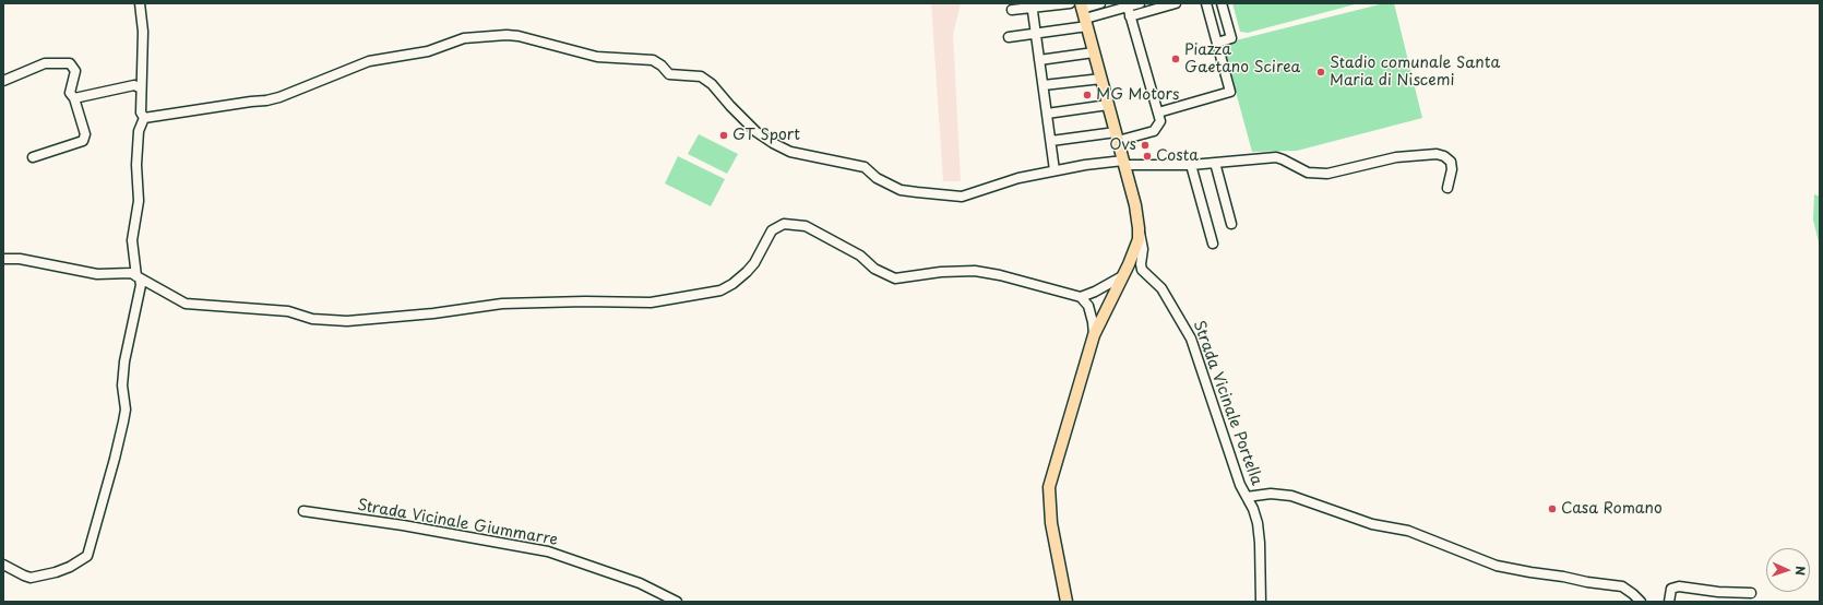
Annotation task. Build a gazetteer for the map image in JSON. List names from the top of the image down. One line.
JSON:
{"streets":{"street":["Strada Vicinale Portella","Strada Vicinale Giummarre"]},"places":["Piazza Gaetano Scirea","Stadio comunale Santa Maria di Niscemi","MG Motors","GT Sport","Ovs","Costa","Casa Romano"],"north":"right"}
